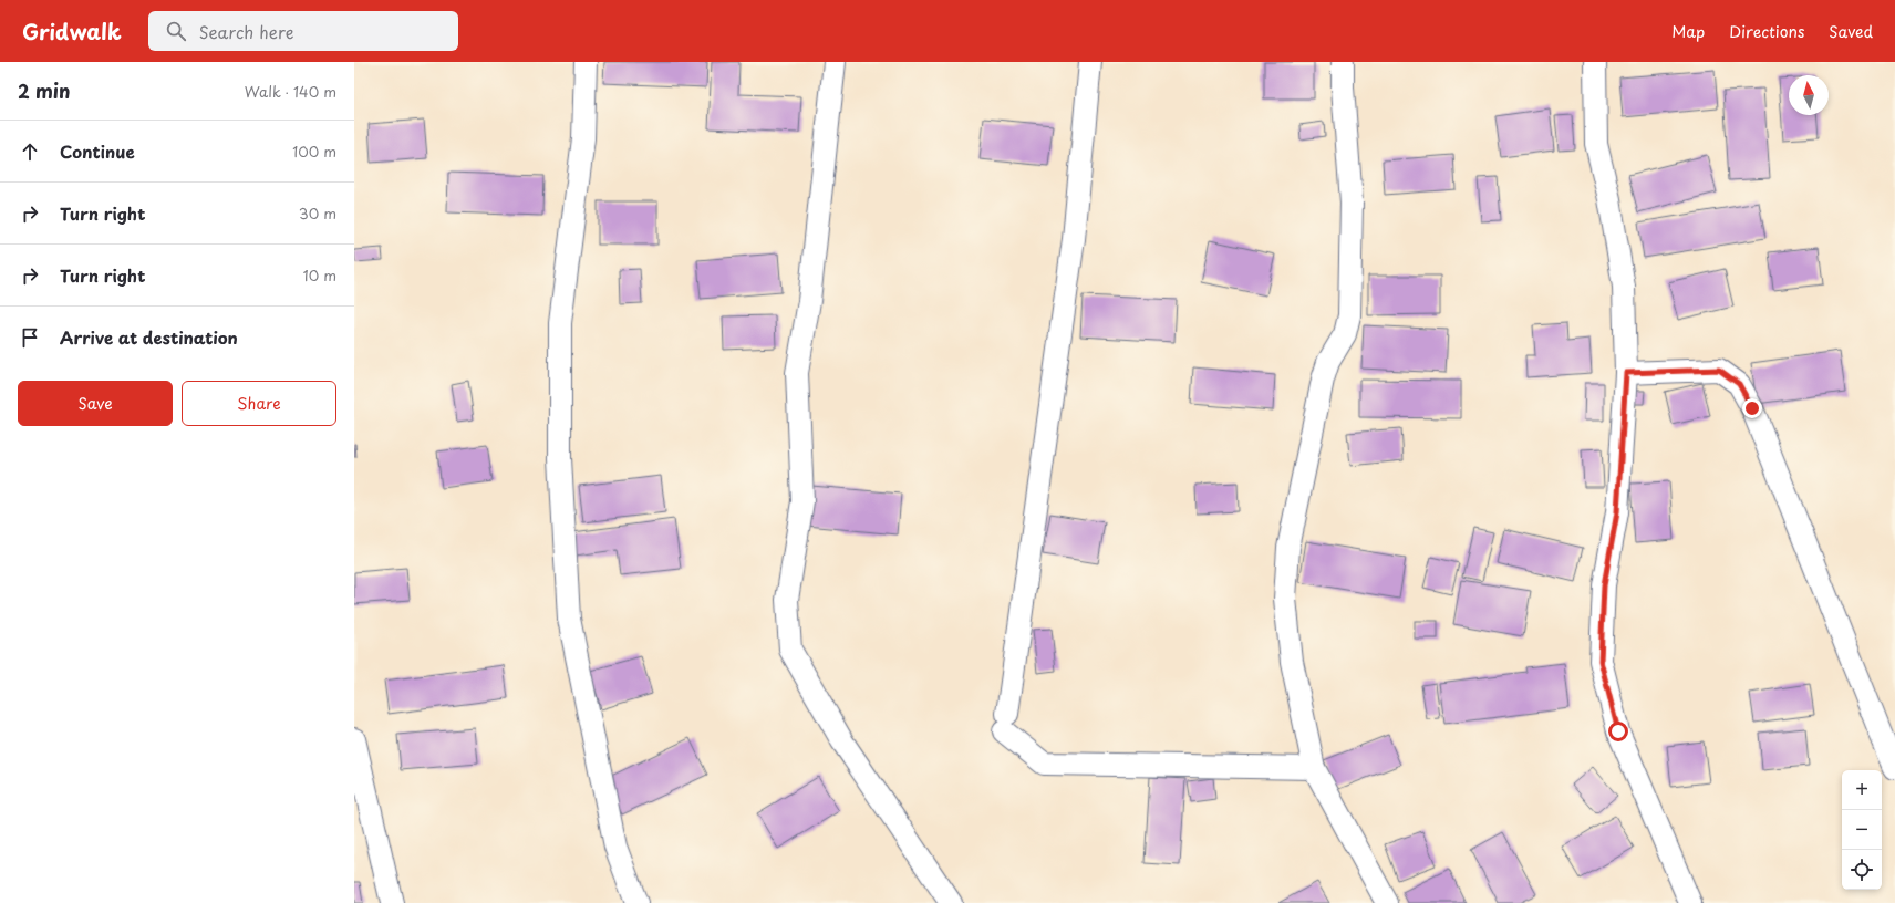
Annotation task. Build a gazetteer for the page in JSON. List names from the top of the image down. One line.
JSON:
{"north":"top","page":{"header":"Gridwalk","search":"Search here","nav":["Map","Directions","Saved"],"heading":["2 min","Walk · 140 m"],"list":[["Continue","100 m"],["Turn right","30 m"],["Turn right","10 m"],"Arrive at destination"],"buttons":["Save","Share"],"map_buttons":["+","−"]}}
